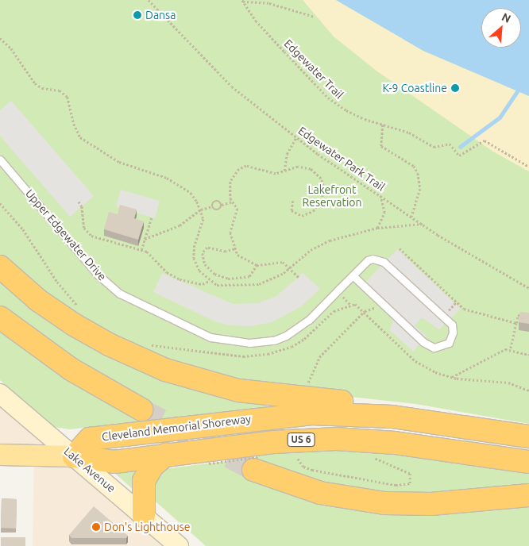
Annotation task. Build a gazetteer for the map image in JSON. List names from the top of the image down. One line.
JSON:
{"streets":{"highway":["Cleveland Memorial Shoreway","US 6"],"street":["Lake Avenue"],"lane":["Upper Edgewater Drive"],"path":["Edgewater Trail","Edgewater Park Trail"]},"crossings":[["Cleveland Memorial Shoreway","US 6"],["Cleveland Memorial Shoreway","Lake Avenue"],["US 6","Lake Avenue"]],"parks":["Lakefront Reservation"],"places":["Dansa","K-9 Coastline","Don's Lighthouse"],"north":"top right"}
